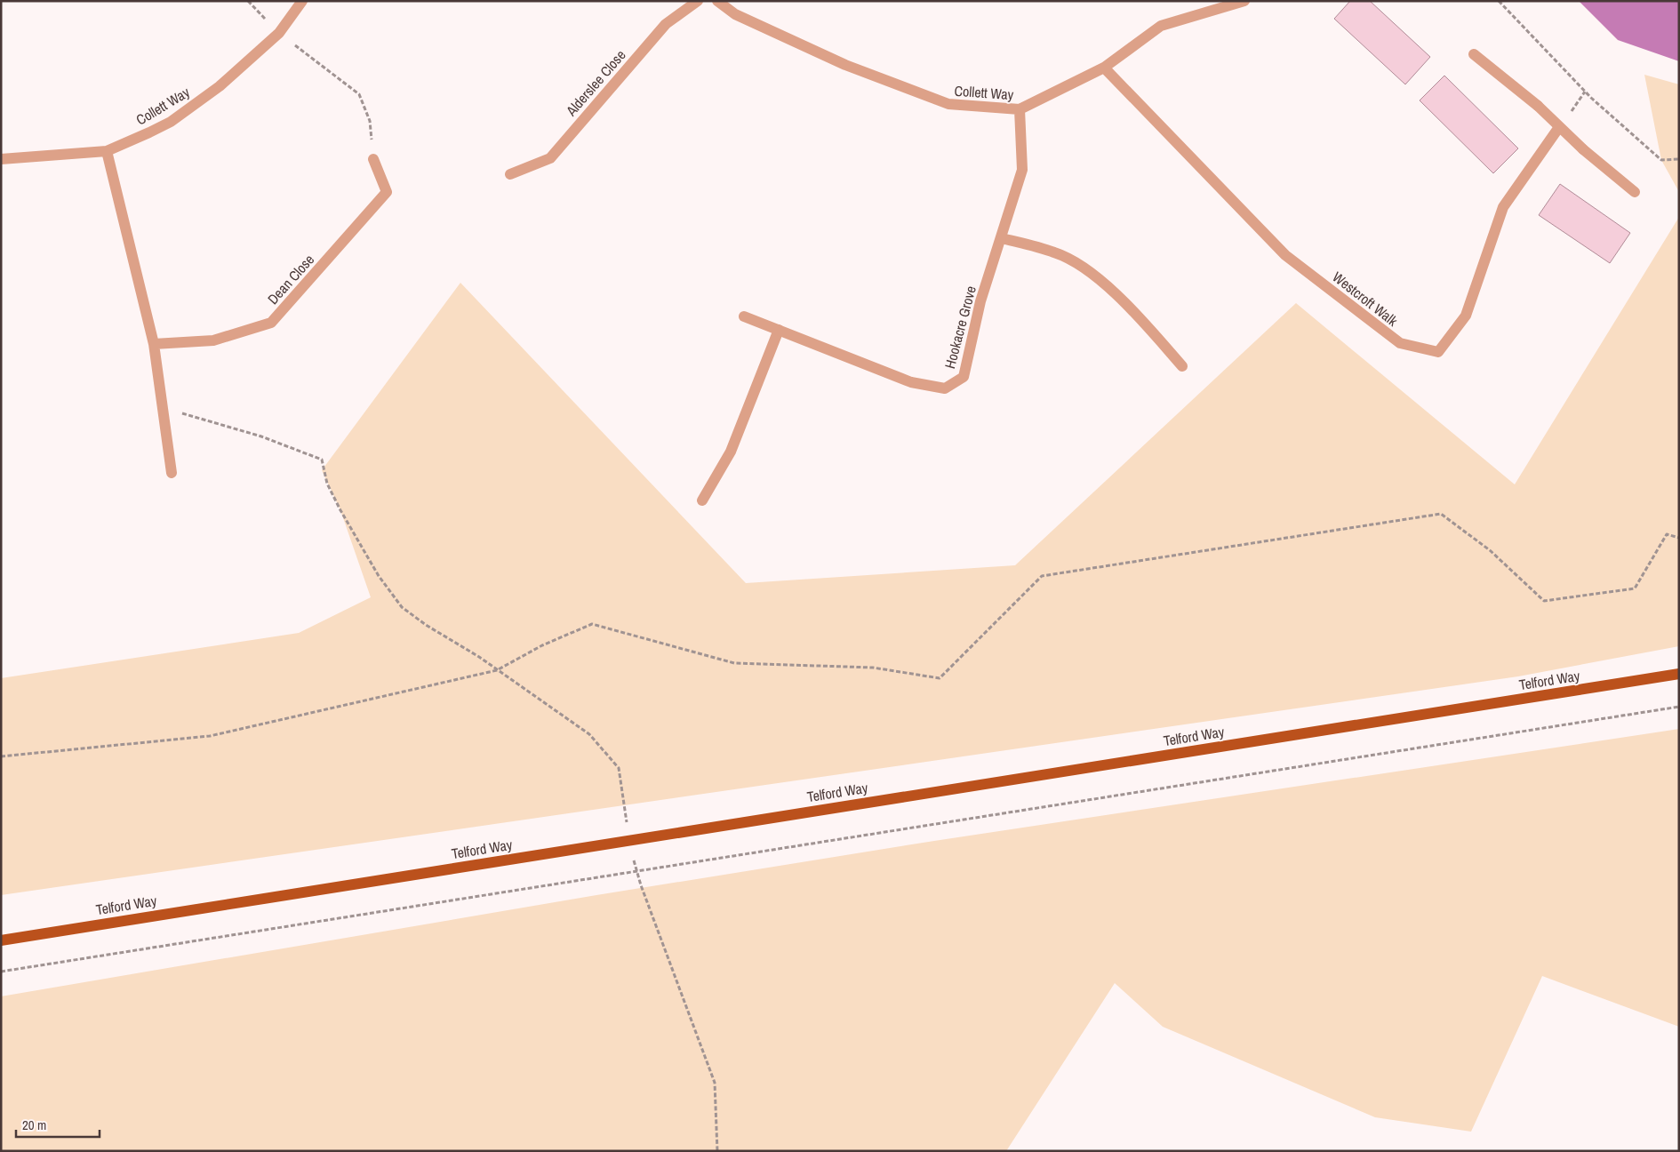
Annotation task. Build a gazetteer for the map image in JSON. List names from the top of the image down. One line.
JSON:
{"streets":{"main road":["Telford Way"],"street":["Alderslee Close","Collett Way","Dean Close","Westcroft Walk","Hookacre Grove"]},"crossings":[["Collett Way","Westcroft Walk"],["Collett Way","Hookacre Grove"]],"scale_bar":"20 m"}
